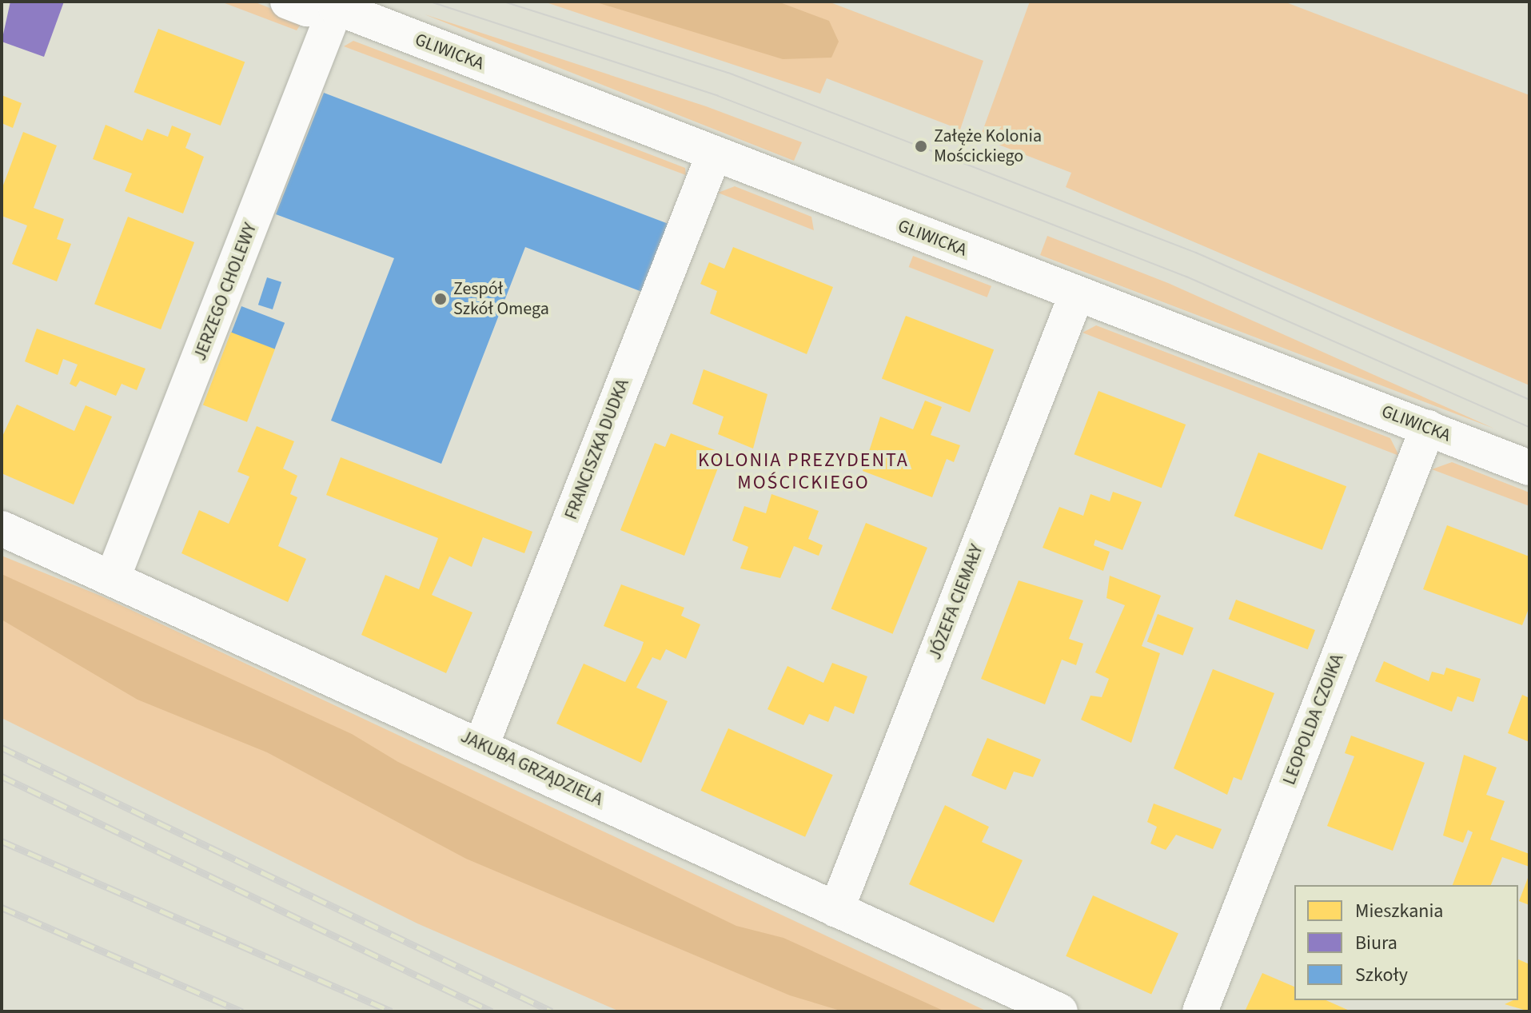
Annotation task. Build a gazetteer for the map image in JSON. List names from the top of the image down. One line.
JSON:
{"streets":{"street":["GLIWICKA","JERZEGO CHOLEWY","FRANCISZKA DUDKA","JÓZEFA CIEMAŁY","LEOPOLDA CZOIKA","JAKUBA GRZĄDZIELA"]},"crossings":[["GLIWICKA","JERZEGO CHOLEWY"],["GLIWICKA","FRANCISZKA DUDKA"],["GLIWICKA","JÓZEFA CIEMAŁY"],["GLIWICKA","LEOPOLDA CZOIKA"],["JERZEGO CHOLEWY","JAKUBA GRZĄDZIELA"],["FRANCISZKA DUDKA","JAKUBA GRZĄDZIELA"],["JÓZEFA CIEMAŁY","JAKUBA GRZĄDZIELA"]],"districts":["KOLONIA PREZYDENTA MOŚCICKIEGO"],"places":["Załęże Kolonia Mościckiego","Zespół Szkół Omega"],"legend":["Mieszkania","Biura","Szkoły"]}
